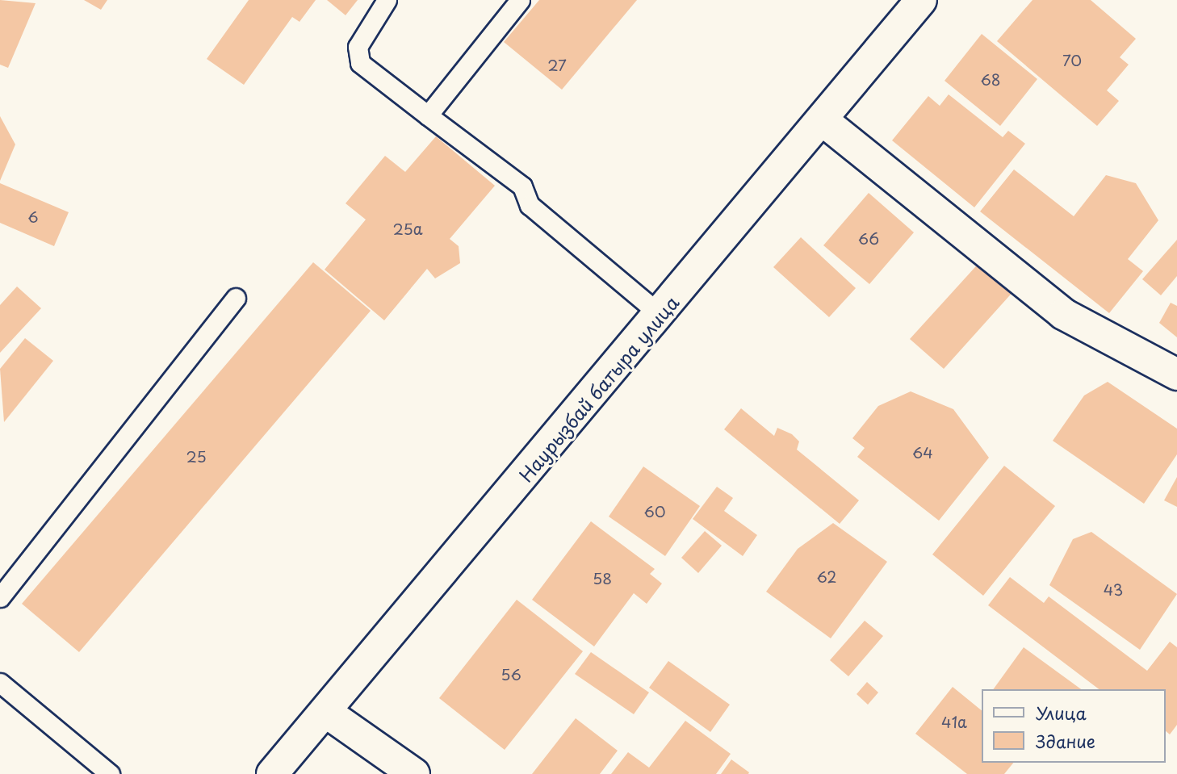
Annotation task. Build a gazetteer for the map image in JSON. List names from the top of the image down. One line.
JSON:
{"streets":{"main road":["Наурызбай батыра улица"]},"house_numbers":["70","27","68","6","25а","66","64","25","60","62","58","43","56","41а"],"legend":["Улица","Здание"]}
